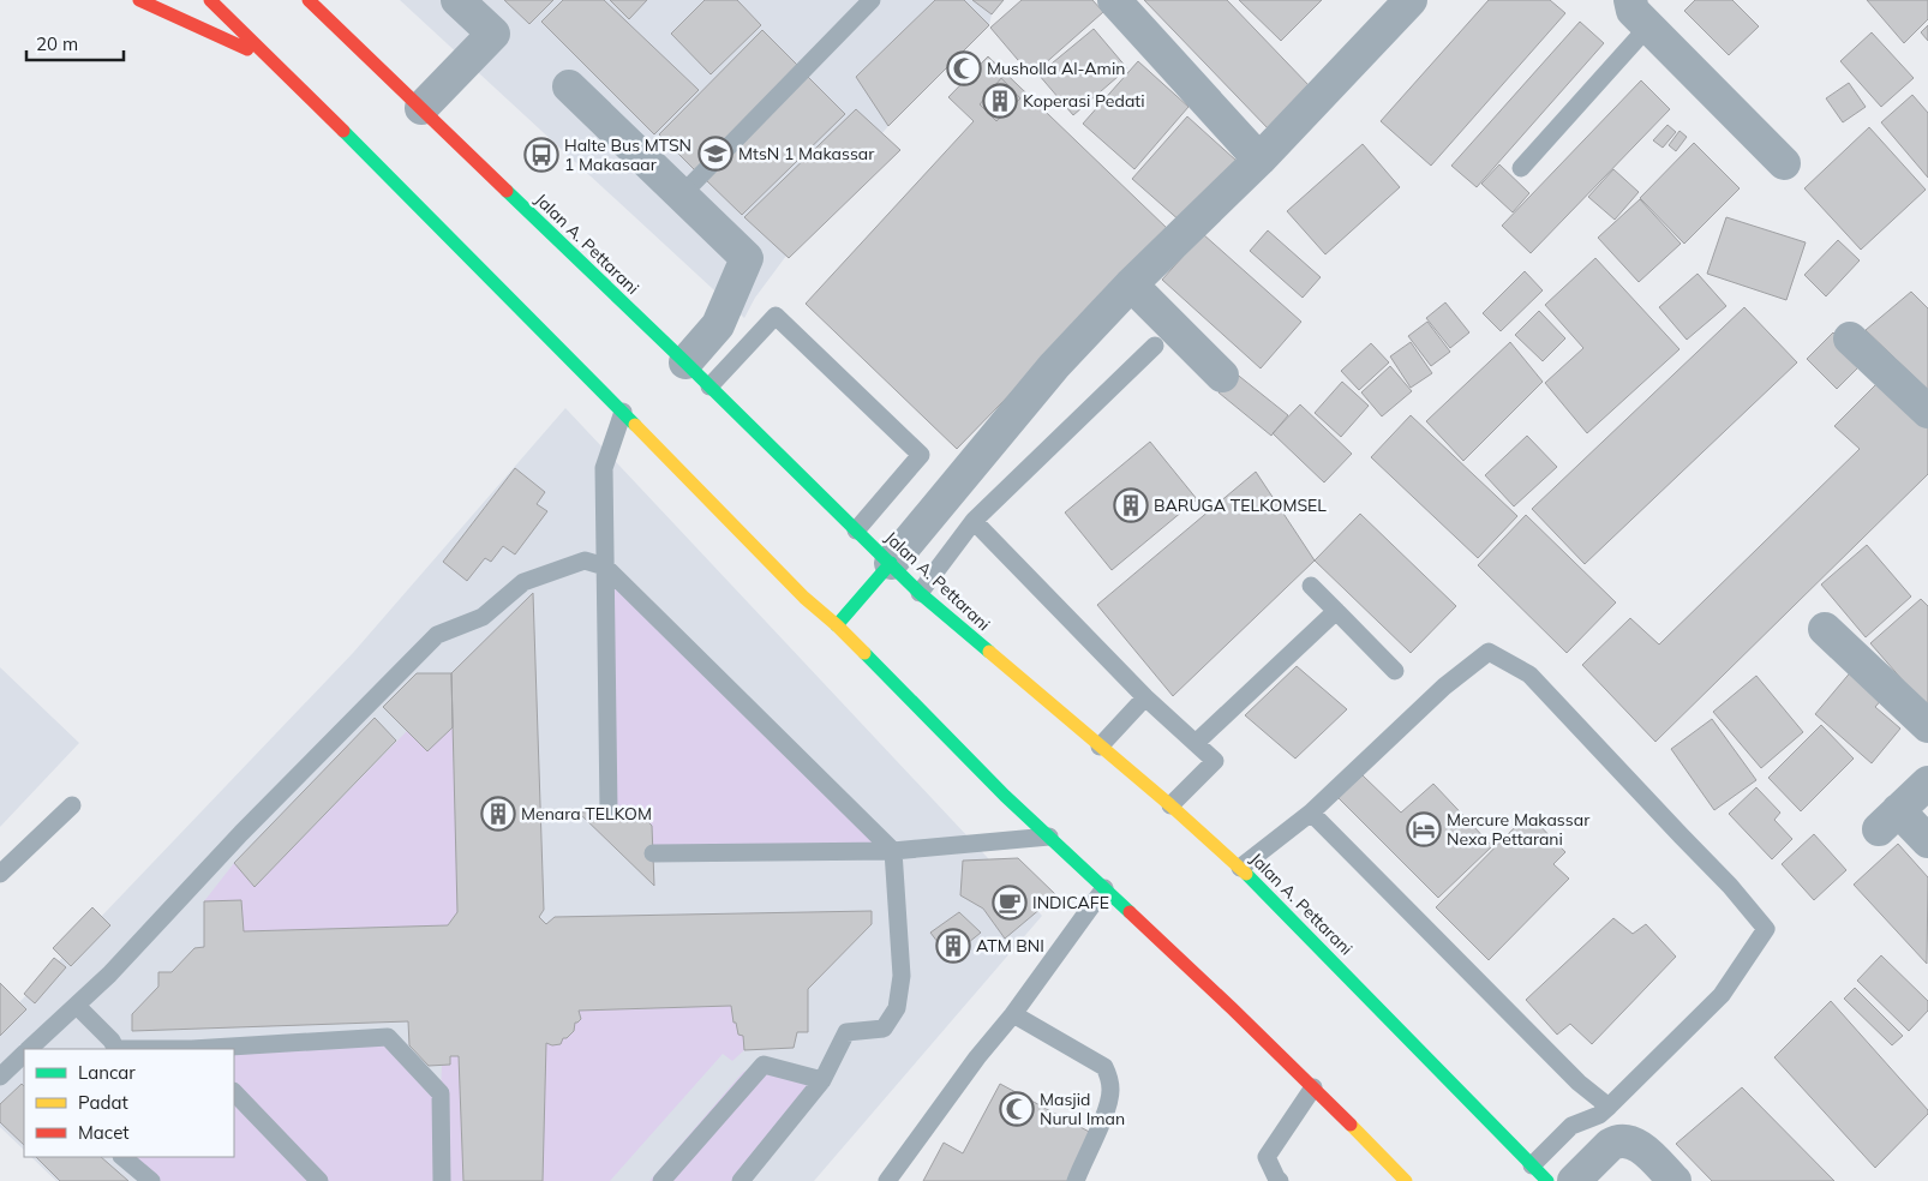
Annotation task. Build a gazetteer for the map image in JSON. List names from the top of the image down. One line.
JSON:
{"streets":{"highway":["Jalan A. Pettarani"]},"places":{"mosque":["Musholla Al-Amin","Masjid Nurul Iman"],"building":["Koperasi Pedati","BARUGA TELKOMSEL","Menara TELKOM","ATM BNI"],"school or university":["MtsN 1 Makassar"],"bus stop":["Halte Bus MTSN 1 Makasaar"],"hotel":["Mercure Makassar Nexa Pettarani"],"cafe":["INDICAFE"]},"legend":["Lancar","Padat","Macet"],"scale_bar":"20 m"}
